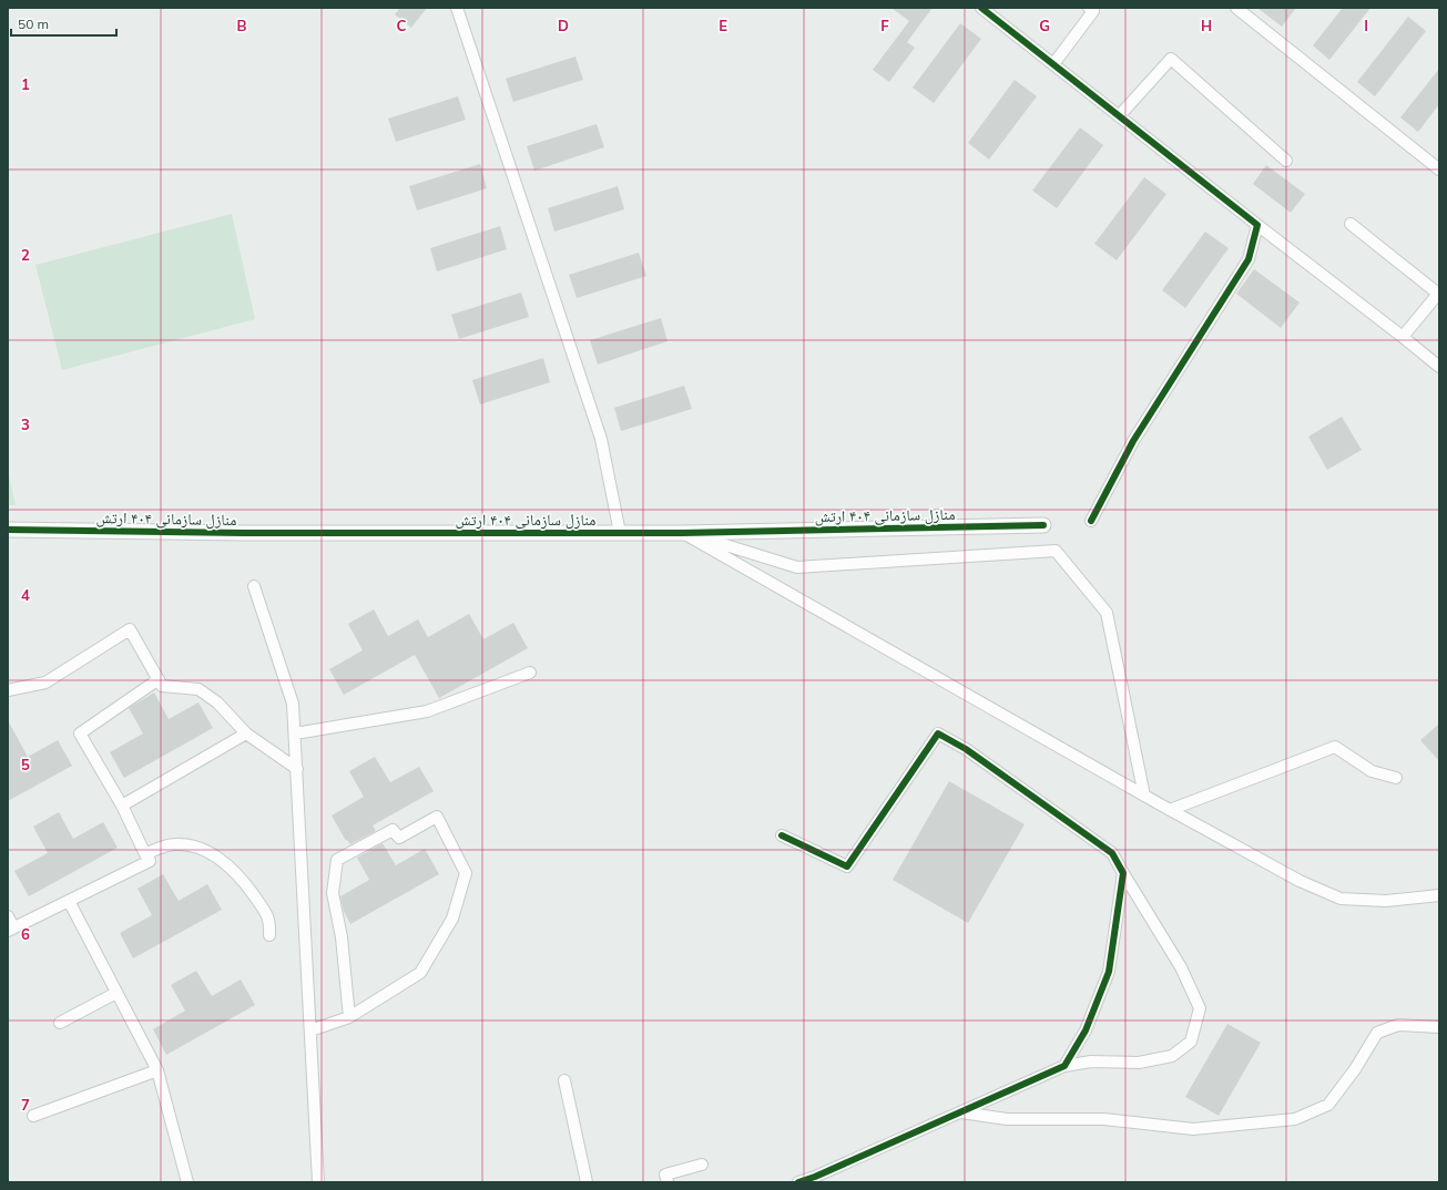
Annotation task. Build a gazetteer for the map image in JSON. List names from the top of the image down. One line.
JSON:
{"streets":{"street":["منازل سازمانی ۴۰۴ ارتش"]},"scale_bar":"50 m","grid":{"columns":["B","C","D","E","F","G","H","I"],"rows":["1","2","3","4","5","6","7"]}}
